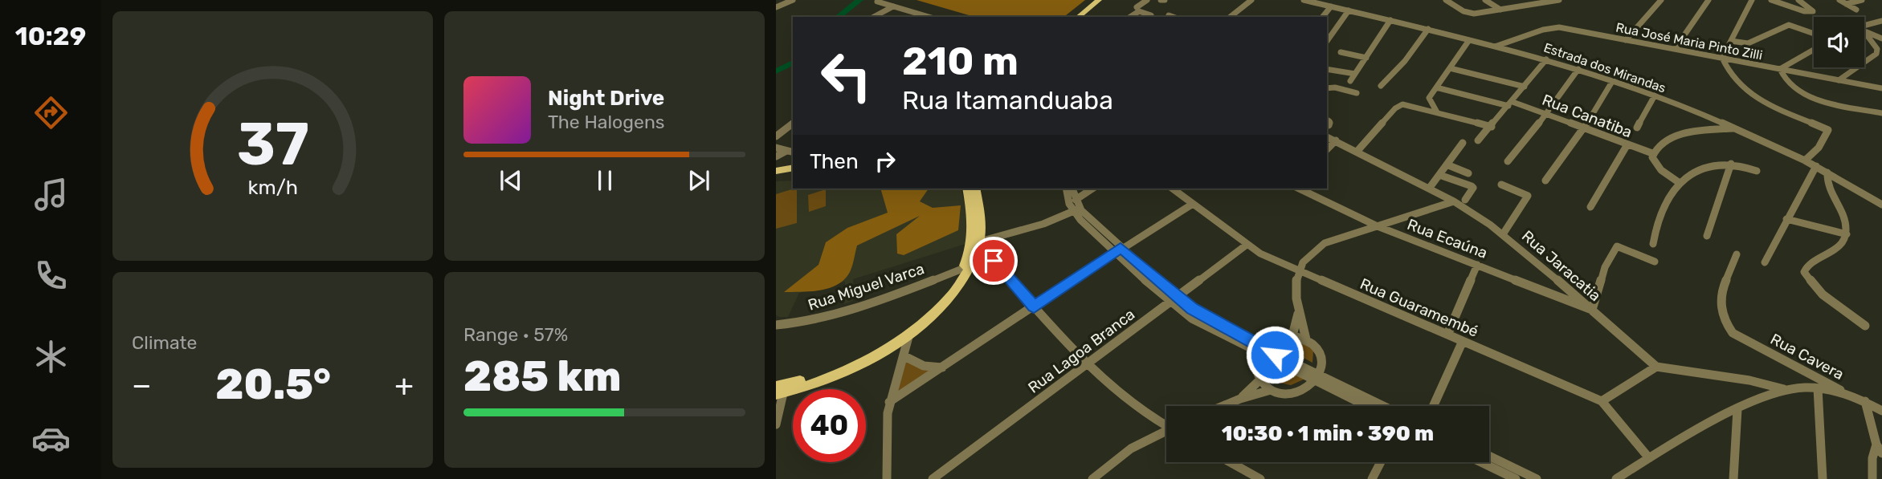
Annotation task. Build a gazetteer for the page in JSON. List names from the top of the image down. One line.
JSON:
{"streets":{"street":["Rua José Maria Pinto Zilli","Estrada dos Mirandas","Rua Canatiba","Rua Ecaúna","Rua Jaracatia","Rua Miguel Varca","Rua Guaramembé","Rua Lagoa Branca","Rua Cavera"]},"crossings":[["Rua José Maria Pinto Zilli","Estrada dos Mirandas"],["Rua Ecaúna","Rua Jaracatia"],["Rua Guaramembé","Rua Lagoa Branca"]],"page":{"tabs":"10:29","turn":["210 m","Rua Itamanduaba"],"song":["Night Drive","The Halogens"],"then":"Then","tile":["Climate",["Range · 57%","285 km"]],"heat":["−","20.5°","+"],"limit":"40","trip":"10:30 · 1 min · 390 m","gauge":["37","km/h"]}}
